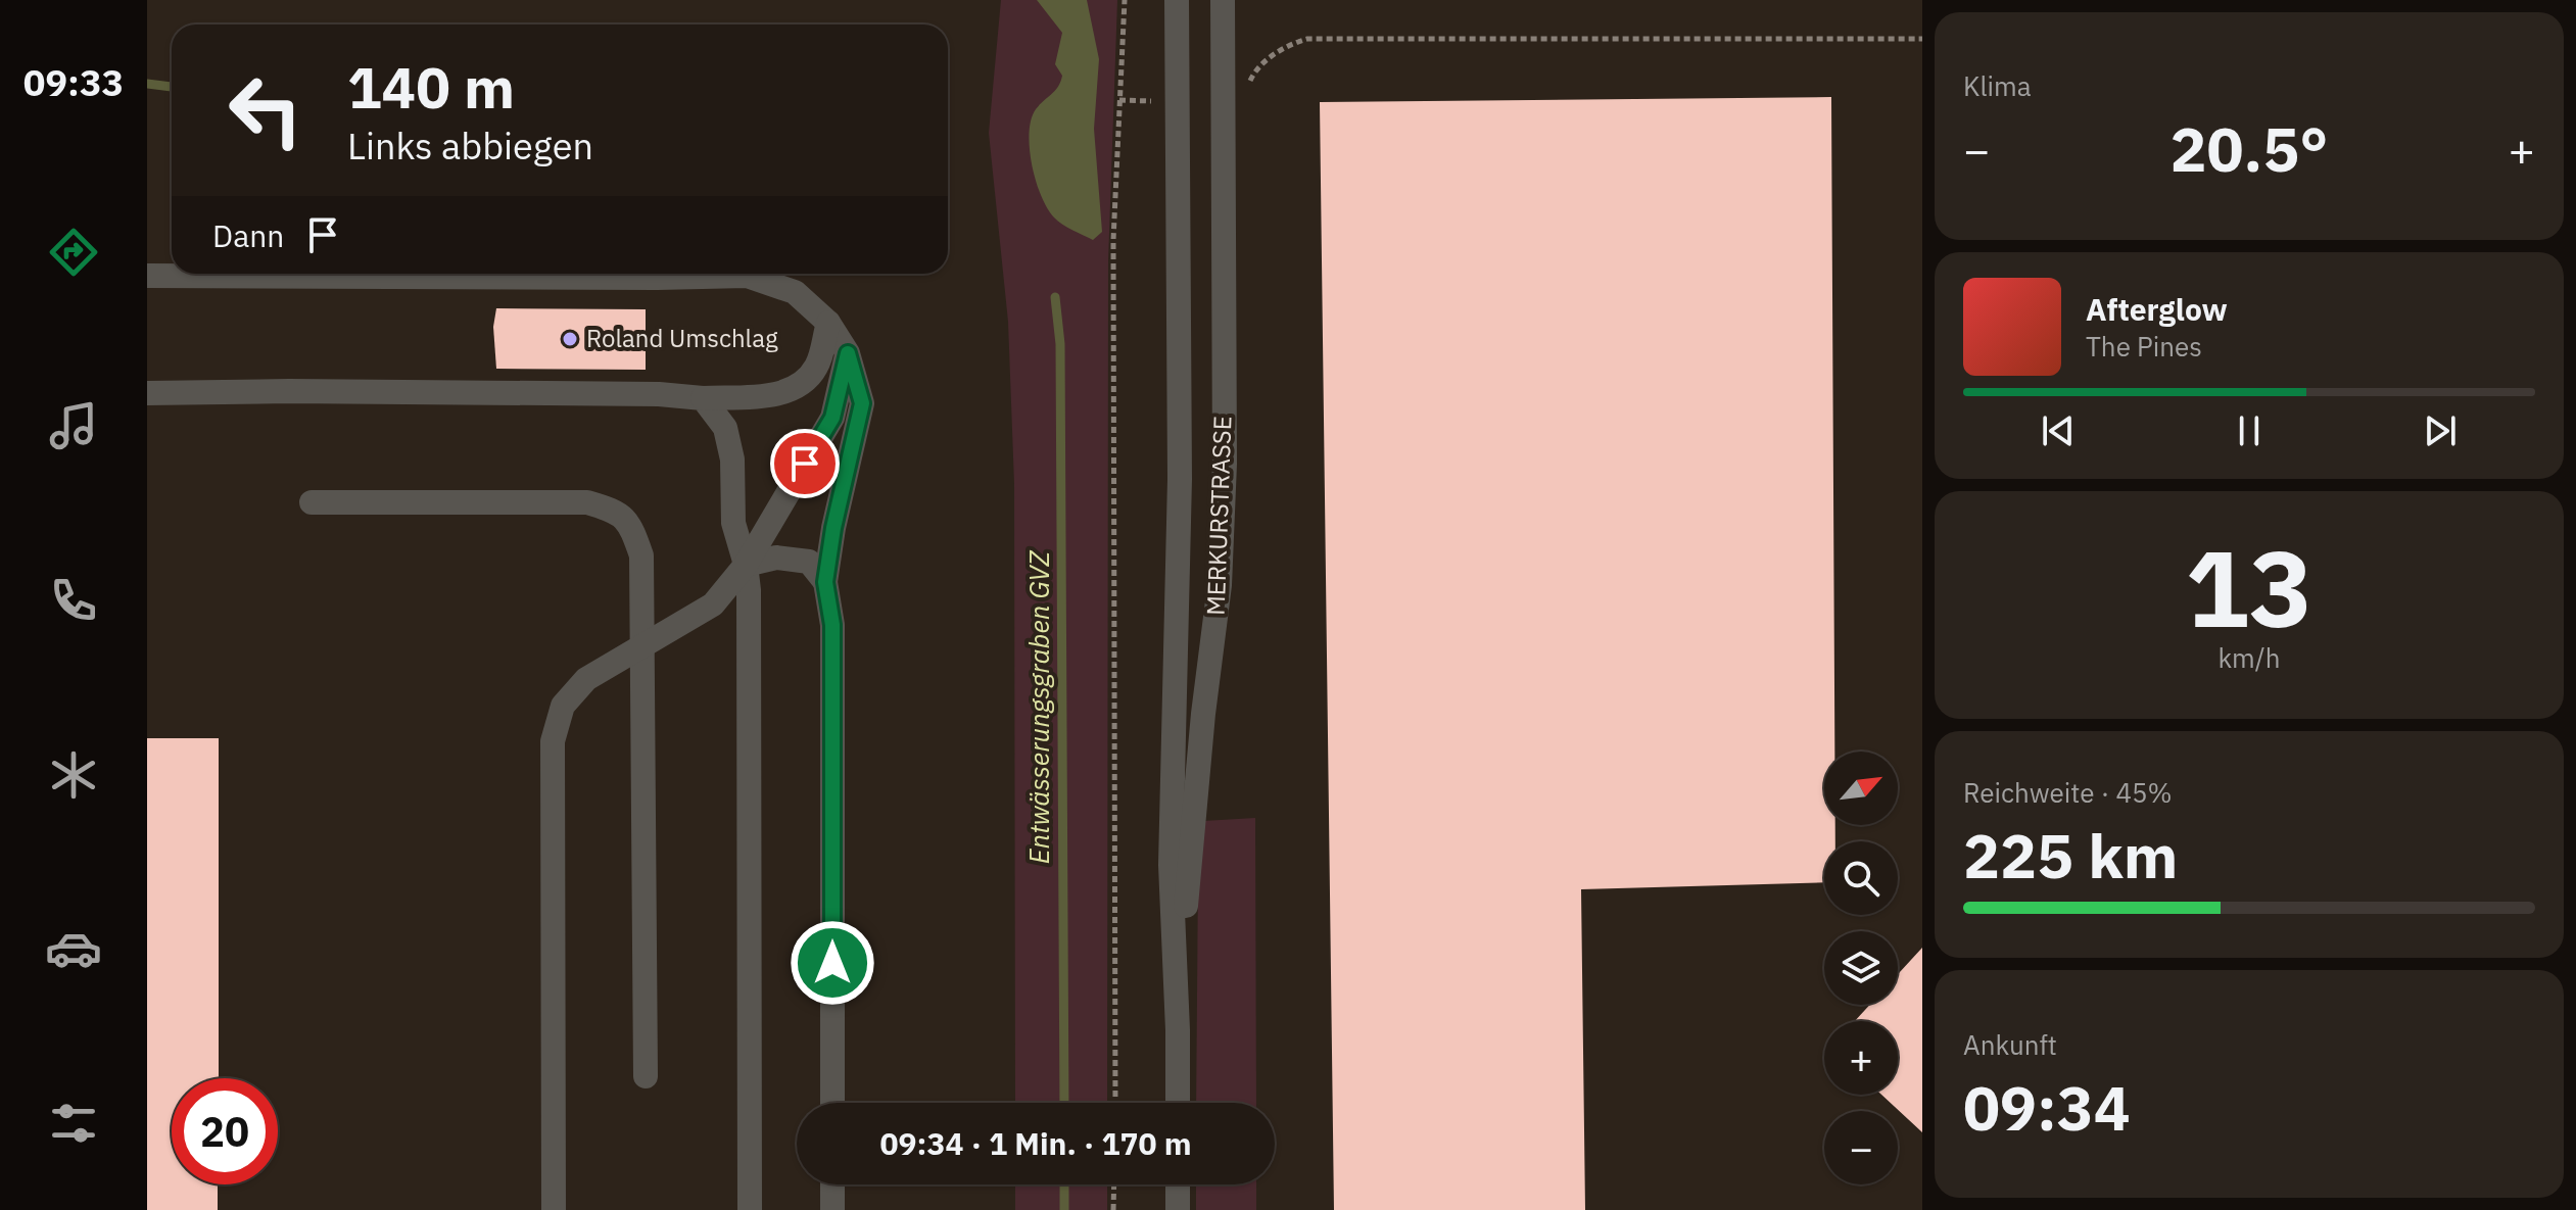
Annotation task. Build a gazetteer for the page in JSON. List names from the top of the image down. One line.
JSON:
{"streets":{"street":["MERKURSTRASSE"]},"water":["Entwässerungsgraben GVZ"],"places":["Roland Umschlag"],"north":"top right","page":{"tabs":"09:33","tile":["Klima",["13","km/h"],["Reichweite · 45%","225 km"],["Ankunft","09:34"]],"turn":["140 m","Links abbiegen"],"heat":["−","20.5°","+"],"then":"Dann","song":["Afterglow","The Pines"],"map_buttons":["+","−"],"limit":"20","trip":"09:34 · 1 Min. · 170 m"}}
